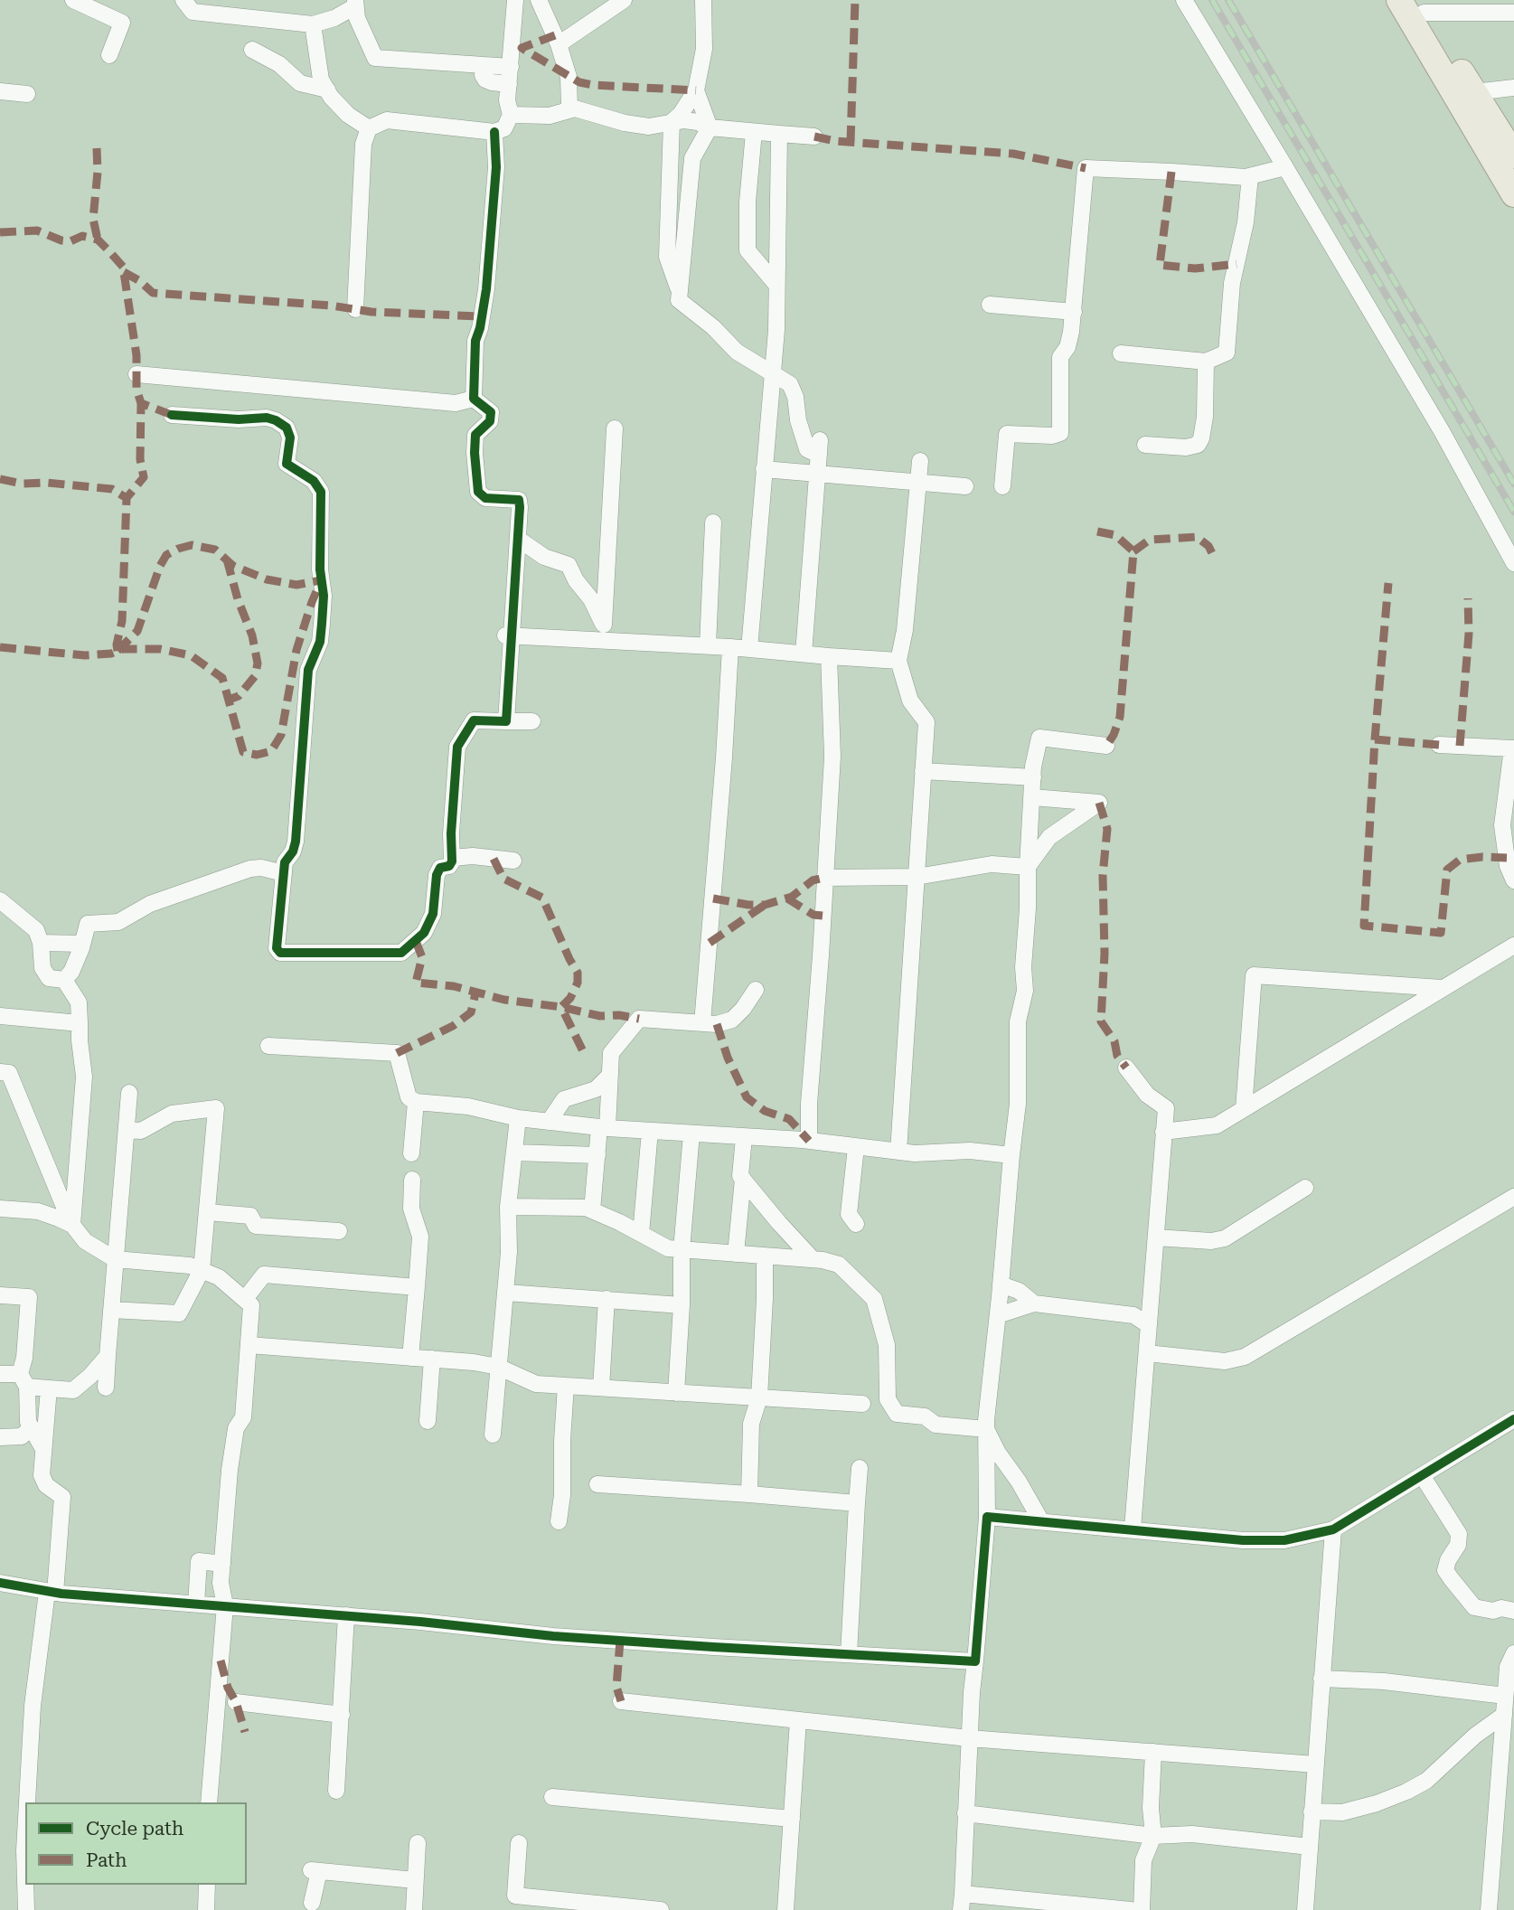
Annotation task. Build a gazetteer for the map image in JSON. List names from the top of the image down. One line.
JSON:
{"legend":["Cycle path","Path"]}
